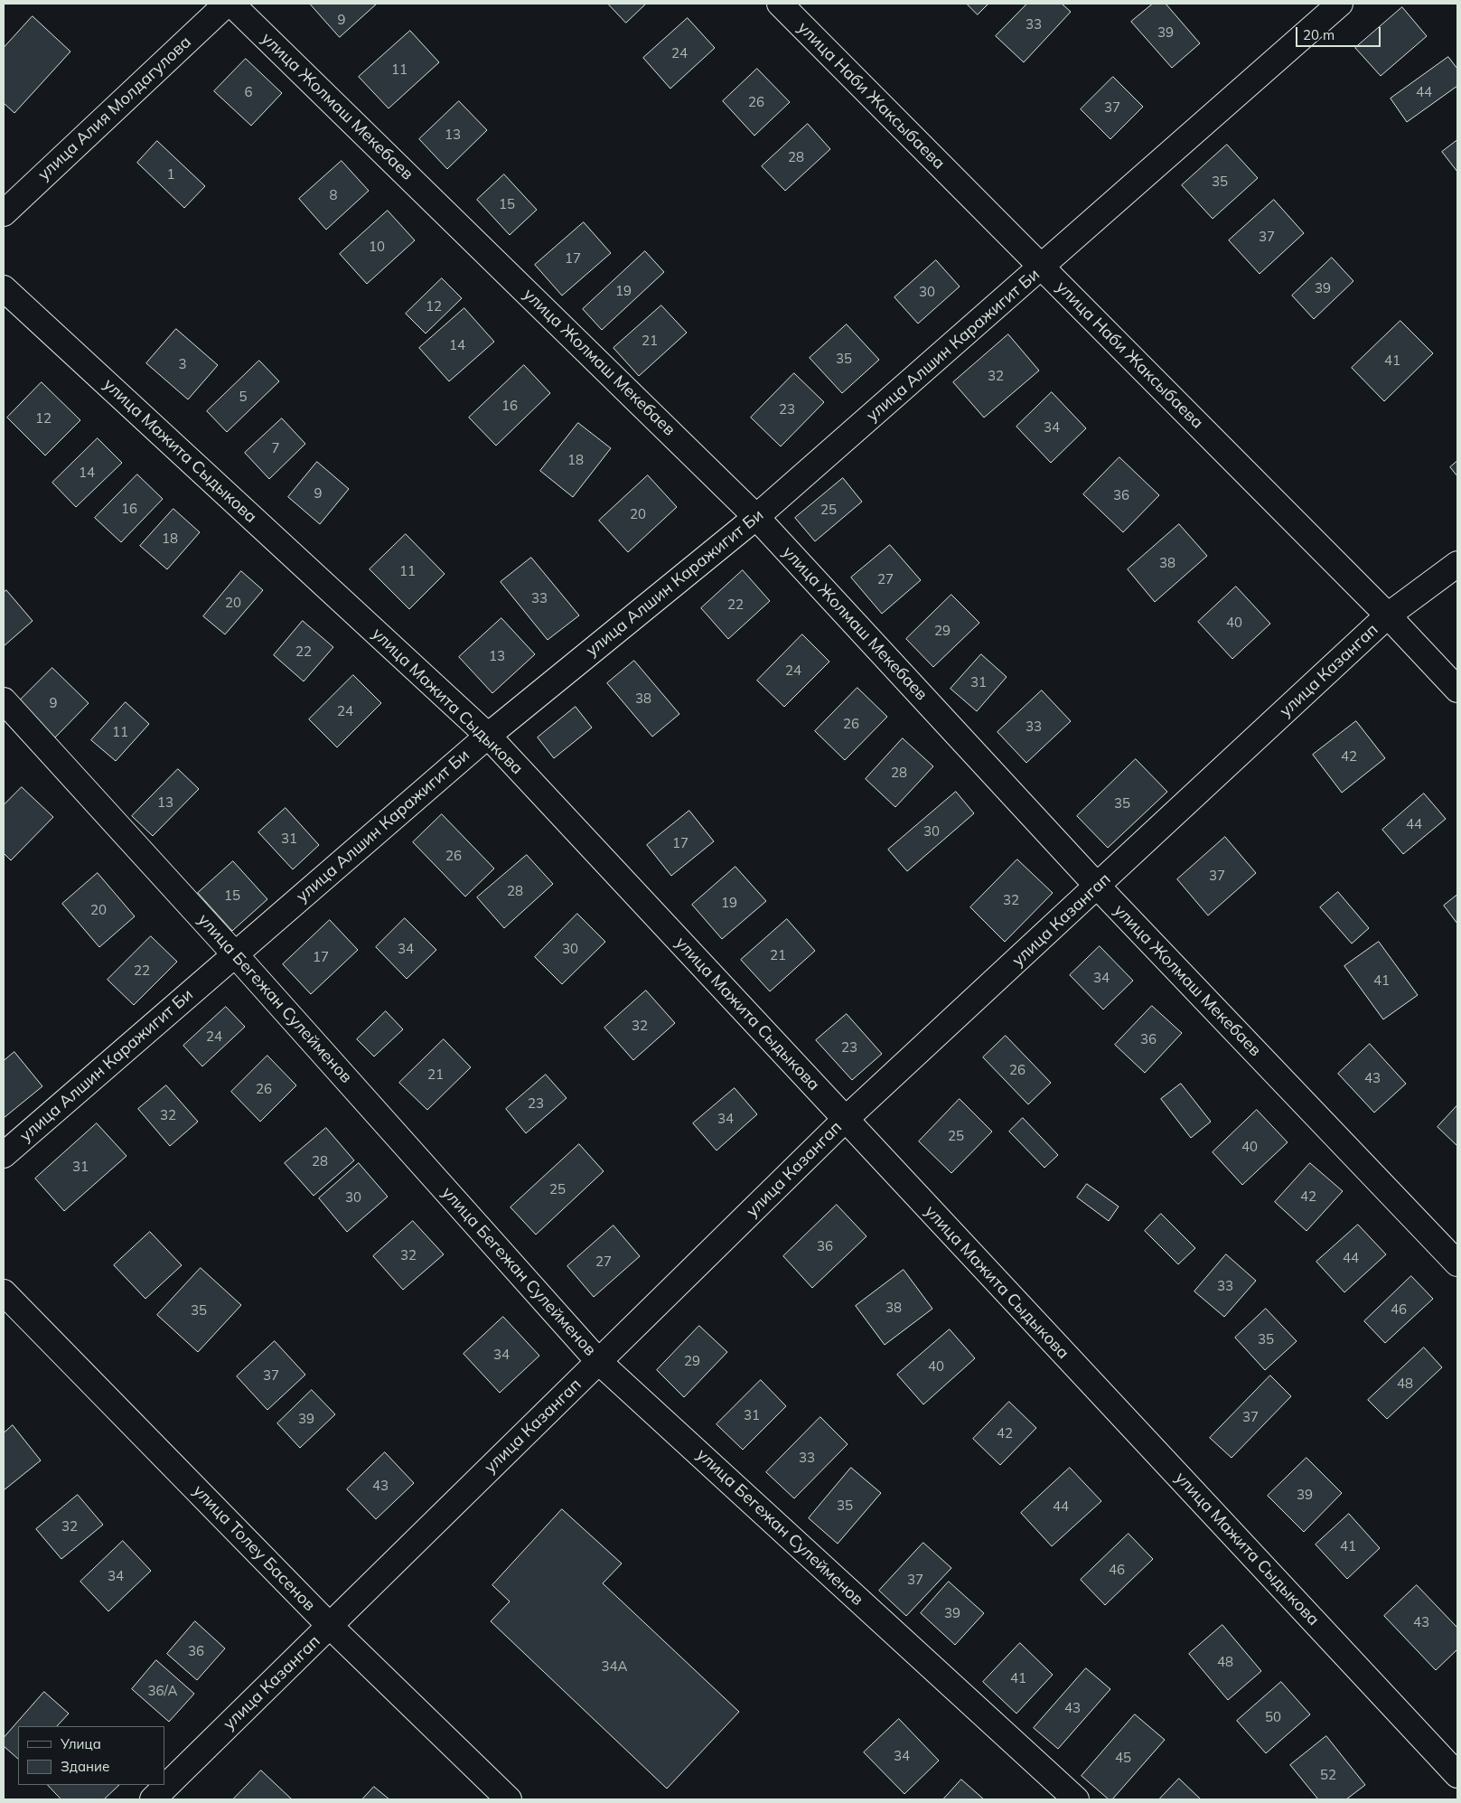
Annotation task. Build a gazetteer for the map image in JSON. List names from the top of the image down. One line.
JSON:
{"streets":{"street":["улица Наби Жаксыбаева","улица Жолмаш Мекебаев","улица Алия Молдагулова","улица Алшин Каражигит Би","улица Мажита Сыдыкова","улица Казангап","улица Бегежан Сулейменов","улица Толеу Басенов"]},"crossings":[["улица Наби Жаксыбаева","улица Алшин Каражигит Би"],["улица Наби Жаксыбаева","улица Казангап"],["улица Жолмаш Мекебаев","улица Алшин Каражигит Би"],["улица Жолмаш Мекебаев","улица Казангап"],["улица Алшин Каражигит Би","улица Мажита Сыдыкова"],["улица Алшин Каражигит Би","улица Бегежан Сулейменов"],["улица Мажита Сыдыкова","улица Казангап"],["улица Казангап","улица Бегежан Сулейменов"],["улица Казангап","улица Толеу Басенов"]],"house_numbers":["9","33","39","24","11","6","44","26","37","13","28","1","35","8","15","37","10","17","39","19","30","12","21","14","35","41","3","32","5","16","23","12","34","7","18","14","9","36","16","25","20","18","38","11","27","33","20","22","40","29","22","13","24","31","38","9","24","26","33","11","42","28","13","35","44","30","31","17","26","37","28","15","32","19","20","34","30","21","17","22","34","41","32","24","36","23","26","21","43","26","23","32","34","25","40","28","31","25","42","30","36","32","44","27","33","38","46","35","35","34","29","40","37","48","31","37","39","42","33","43","39","35","44","32","41","46","34","37","39","43","36","48","34А","41","36/А","43","50","34","45","52"],"legend":["Улица","Здание"],"scale_bar":"20 m"}
